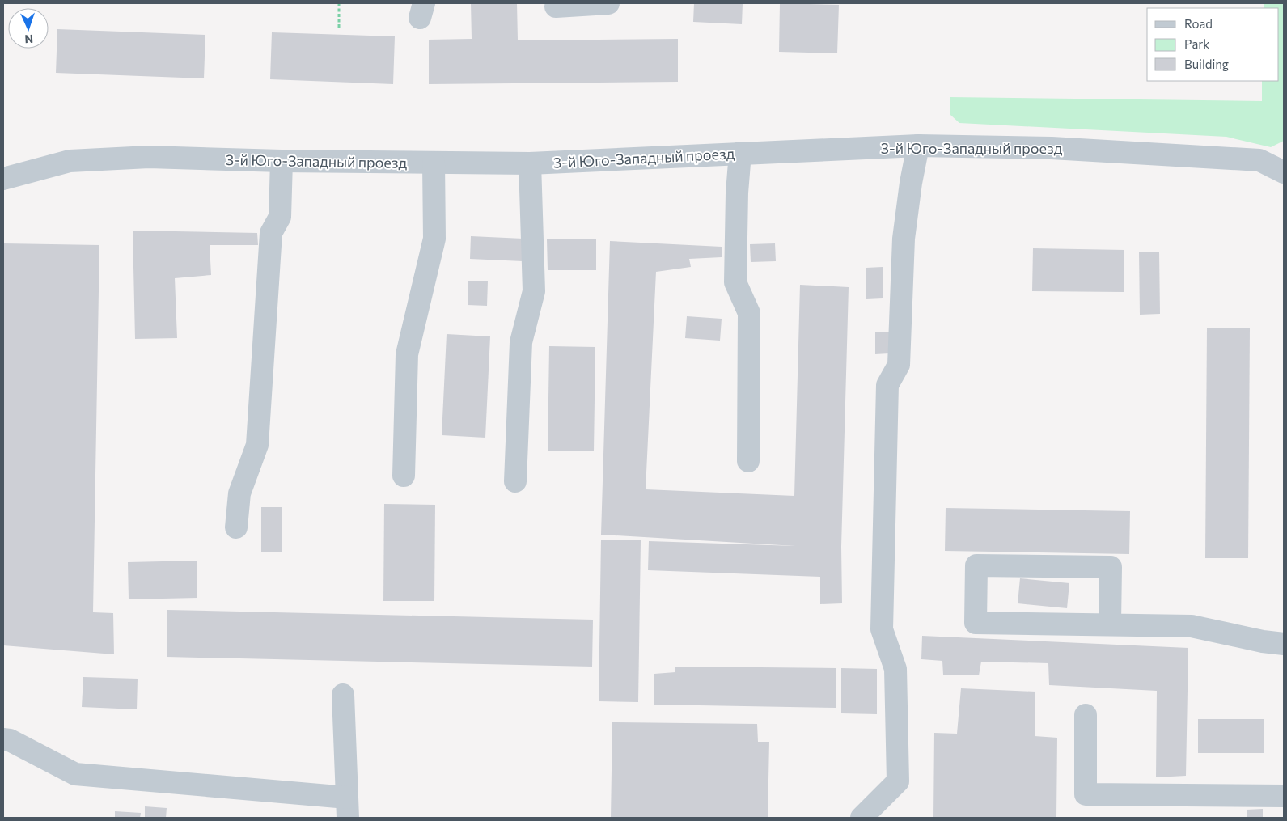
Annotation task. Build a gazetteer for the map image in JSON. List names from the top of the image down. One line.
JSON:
{"streets":{"street":["3-й Юго-Западный проезд"]},"legend":["Road","Park","Building"],"north":"bottom"}
